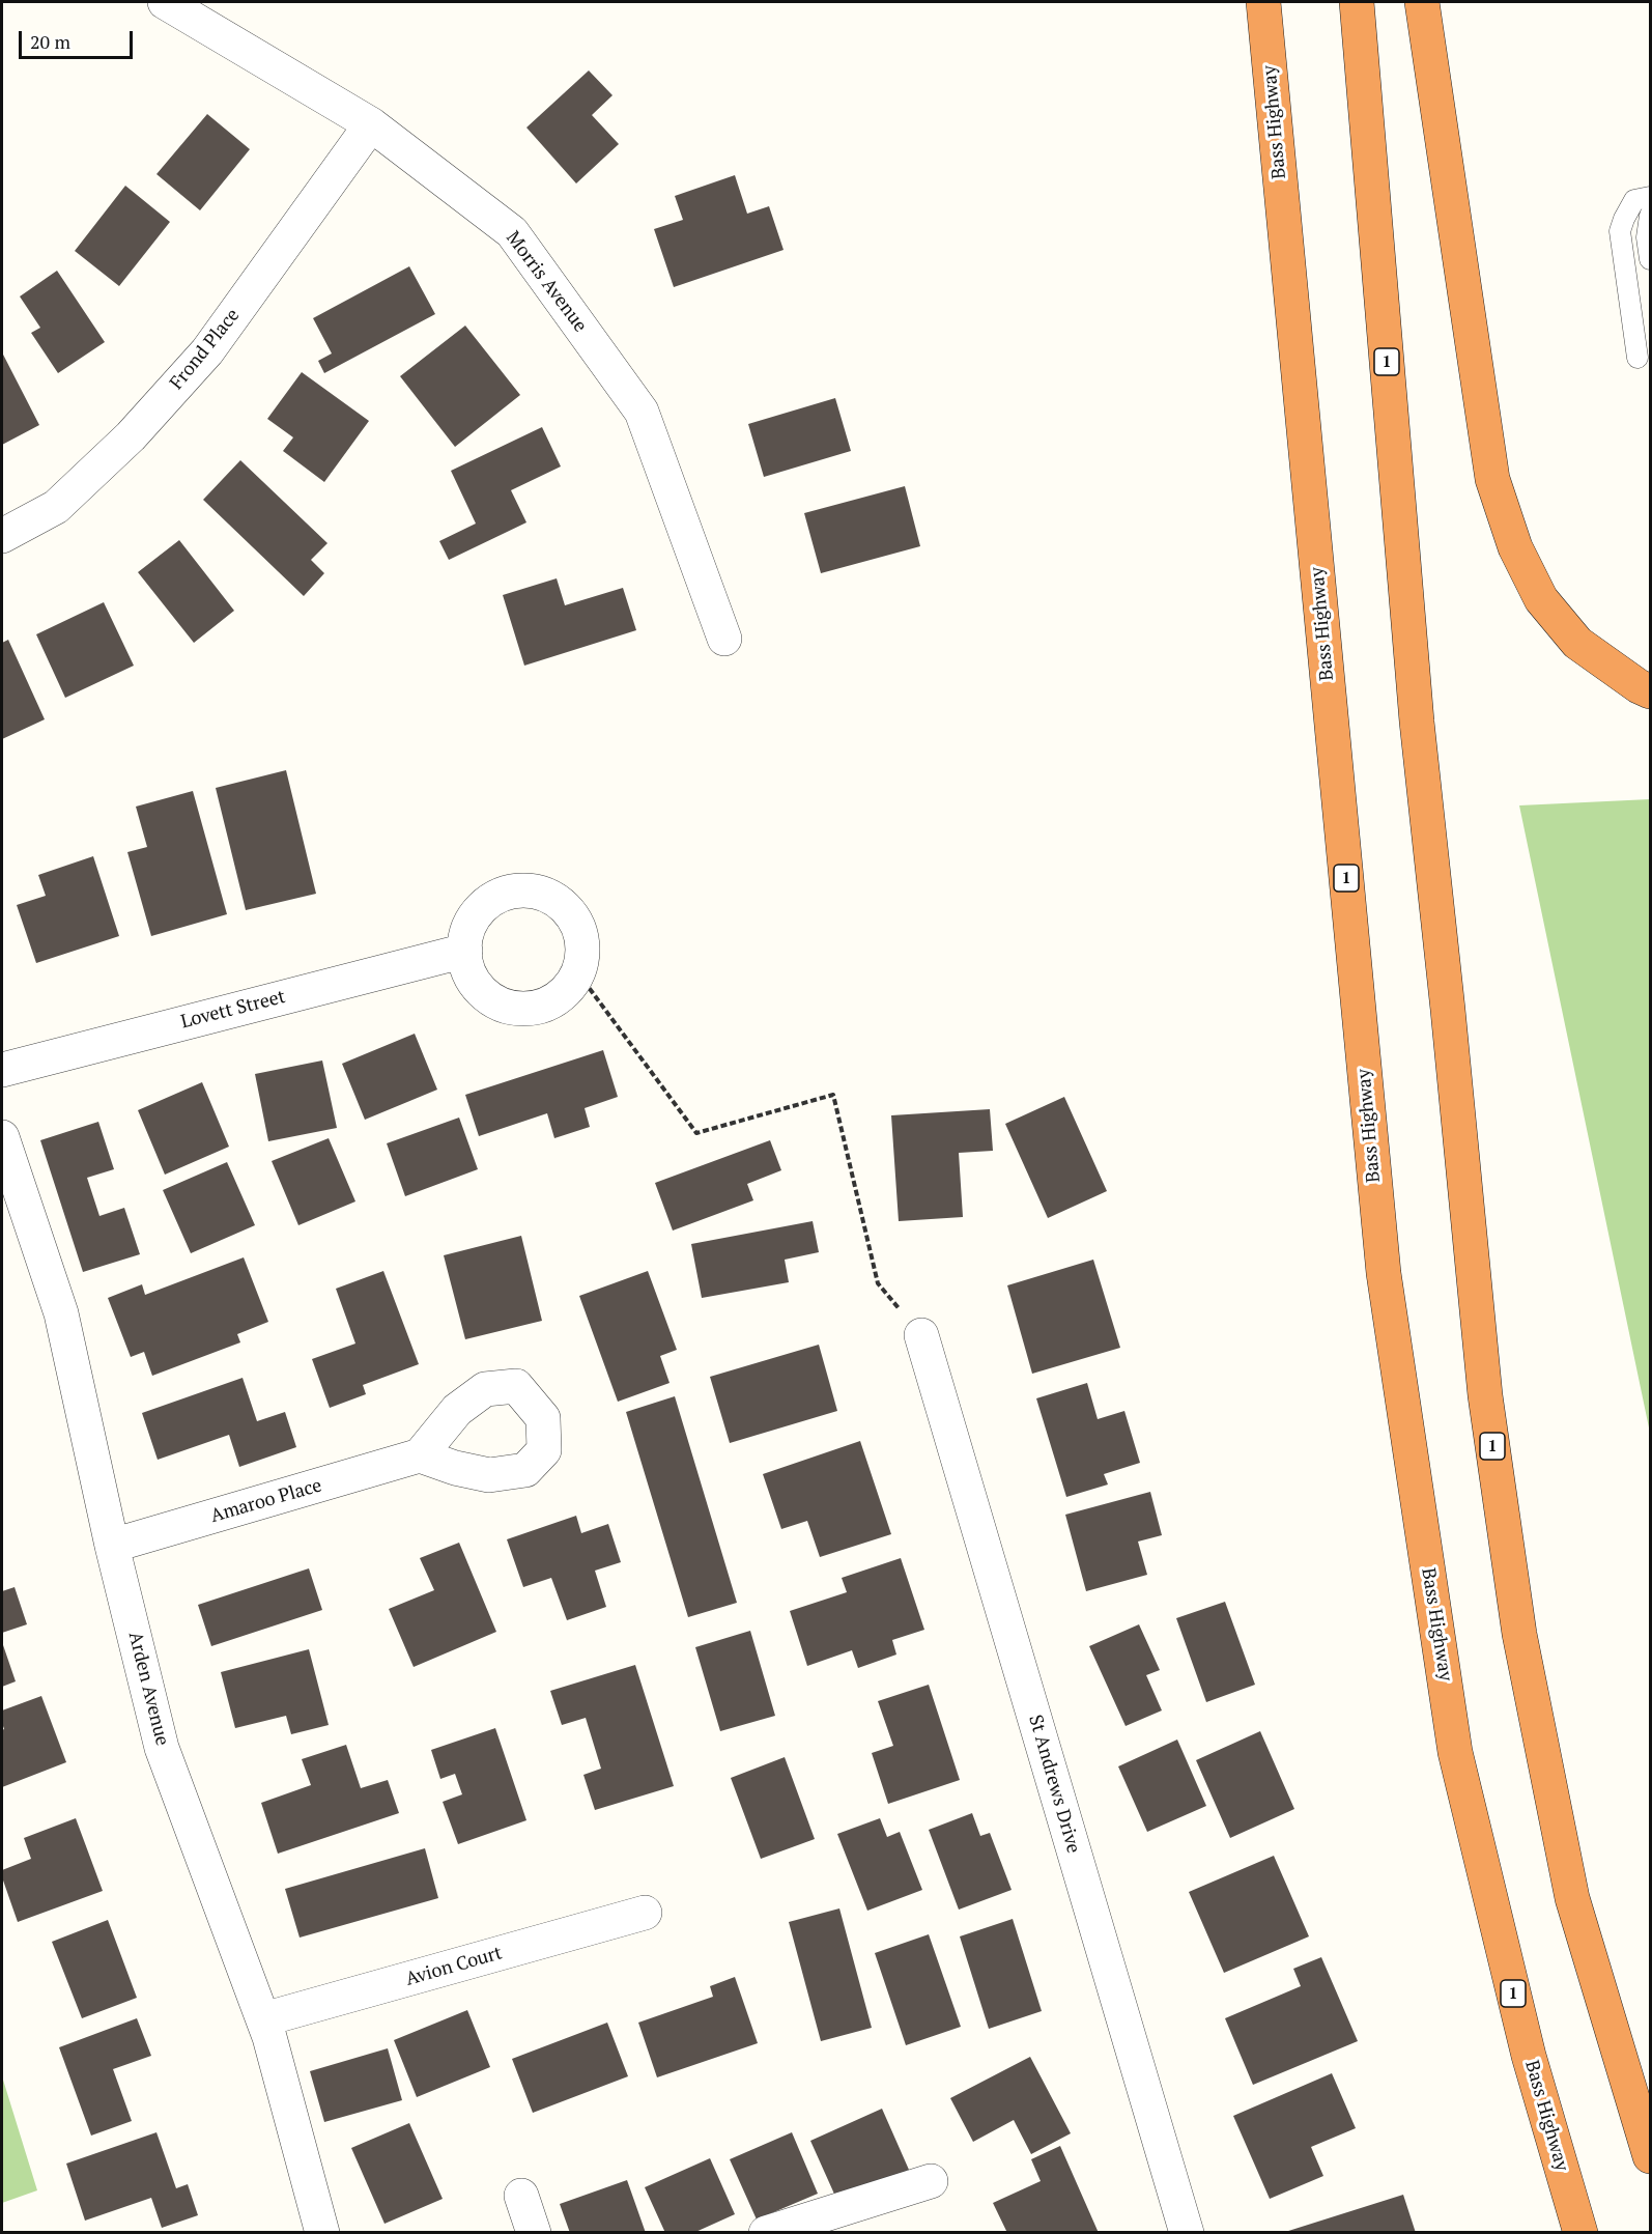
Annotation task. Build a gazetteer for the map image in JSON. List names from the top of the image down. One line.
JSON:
{"streets":{"highway":["Bass Highway","1"],"street":["Morris Avenue","Frond Place","Lovett Street","Amaroo Place","Arden Avenue","St Andrews Drive","Avion Court"]},"crossings":[["Morris Avenue","Frond Place"],["Amaroo Place","Arden Avenue"],["Arden Avenue","Avion Court"]],"scale_bar":"20 m"}
